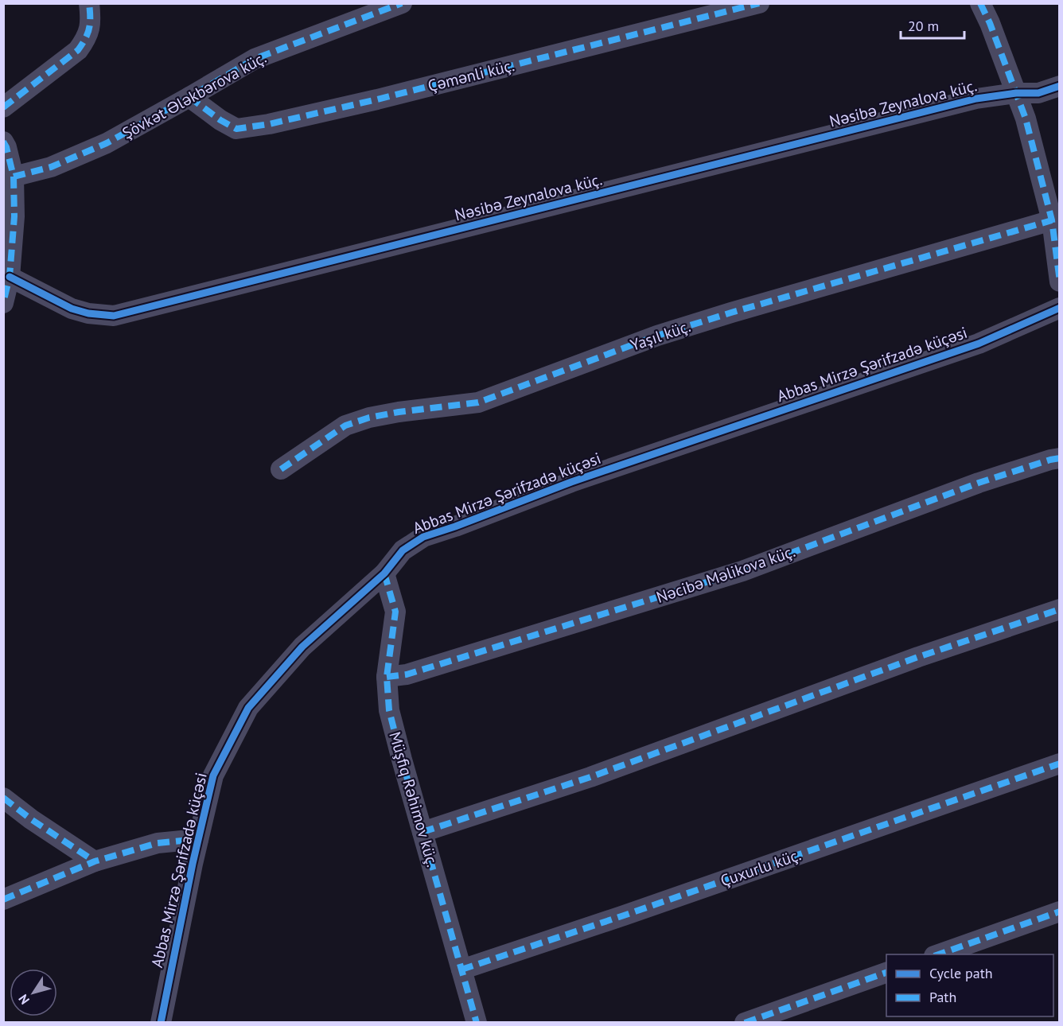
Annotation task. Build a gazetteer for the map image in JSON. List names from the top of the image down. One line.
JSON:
{"streets":{"street":["Çəmənli küç.","Şövkət Ələkbərova küç.","Nəsibə Zeynalova küç.","Yaşıl küç.","Abbas Mirzə Şərifzadə küçəsi","Nəcibə Məlikova küç.","Müşfiq Rəhimov küç.","Çuxurlu küç."]},"crossings":[["Çəmənli küç.","Şövkət Ələkbərova küç."],["Abbas Mirzə Şərifzadə küçəsi","Müşfiq Rəhimov küç."],["Nəcibə Məlikova küç.","Müşfiq Rəhimov küç."],["Müşfiq Rəhimov küç.","Çuxurlu küç."]],"legend":["Cycle path","Path"],"scale_bar":"20 m","north":"bottom left"}
